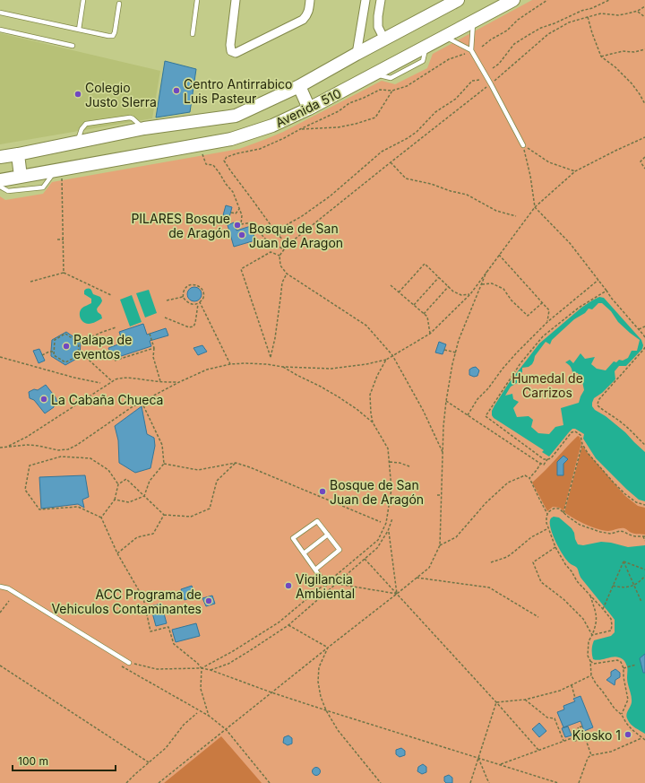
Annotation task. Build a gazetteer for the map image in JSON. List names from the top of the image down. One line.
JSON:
{"streets":{"main road":["Avenida 510"]},"parks":["Humedal de Carrizos"],"places":["Centro Antirrabico Luis Pasteur","Colegio Justo SIerra","PILARES Bosque de Aragón","Bosque de San Juan de Aragon","Palapa de eventos","La Cabaña Chueca","Bosque de San Juan de Aragón","Vigilancia Ambiental","ACC Programa de Vehiculos Contaminantes","Kiosko 1"],"scale_bar":"100 m"}
